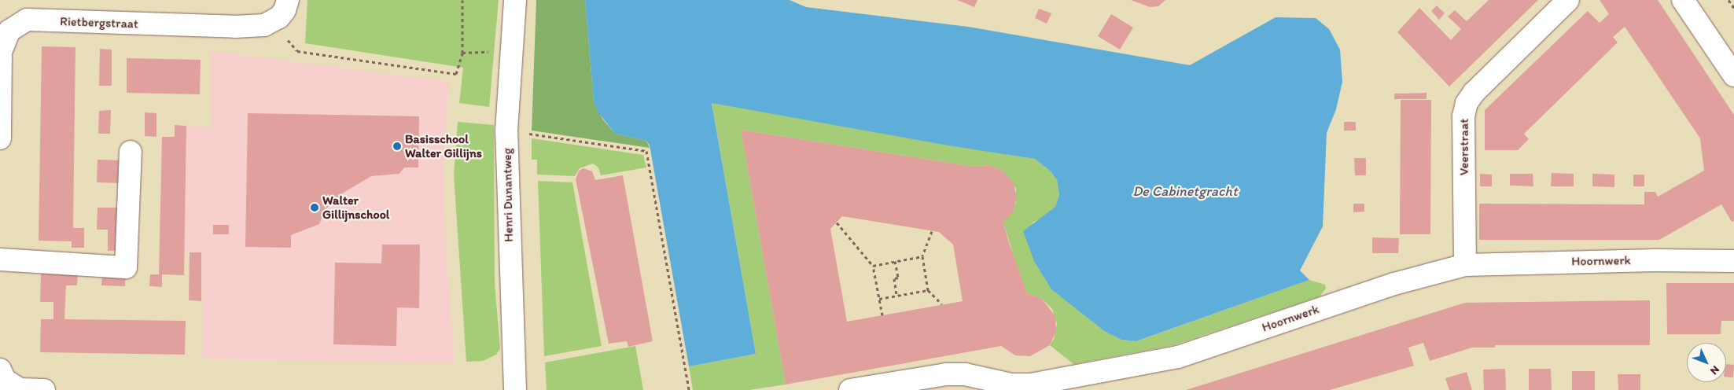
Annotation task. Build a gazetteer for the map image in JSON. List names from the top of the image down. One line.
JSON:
{"streets":{"street":["Rietbergstraat","Veerstraat","Henri Dunantweg","Hoornwerk"]},"crossings":[["Veerstraat","Hoornwerk"]],"water":["De Cabinetgracht"],"places":["Basisschool Walter Gillijns","Walter Gillijnschool"],"north":"bottom right"}
